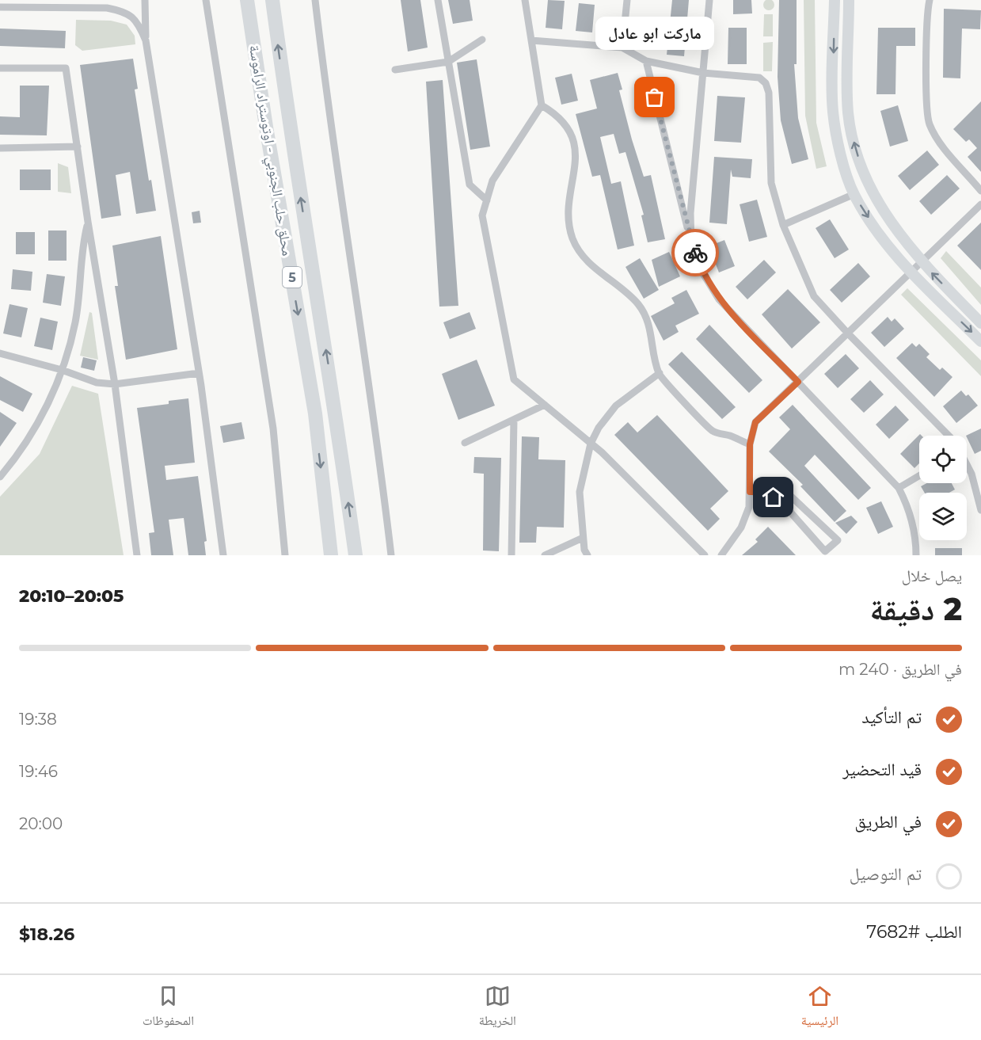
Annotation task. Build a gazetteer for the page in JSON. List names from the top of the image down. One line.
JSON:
{"streets":{"highway":["محلق حلب الجنوبي - اوتوستراد الراموسة","5"]},"places":["ماركت ابو عادل"],"page":{"bubble":"ماركت ابو عادل","heading":["2 دقيقة","يصل خلال","20:05–20:10"],"panel":["الطلب #7682","$18.26"],"bar":"في الطريق · 240 m","list":[["تم التأكيد","19:38"],["قيد التحضير","19:46"],["في الطريق","20:00"],"تم التوصيل"],"tabs":["الرئيسية","الخريطة","المحفوظات"]}}
